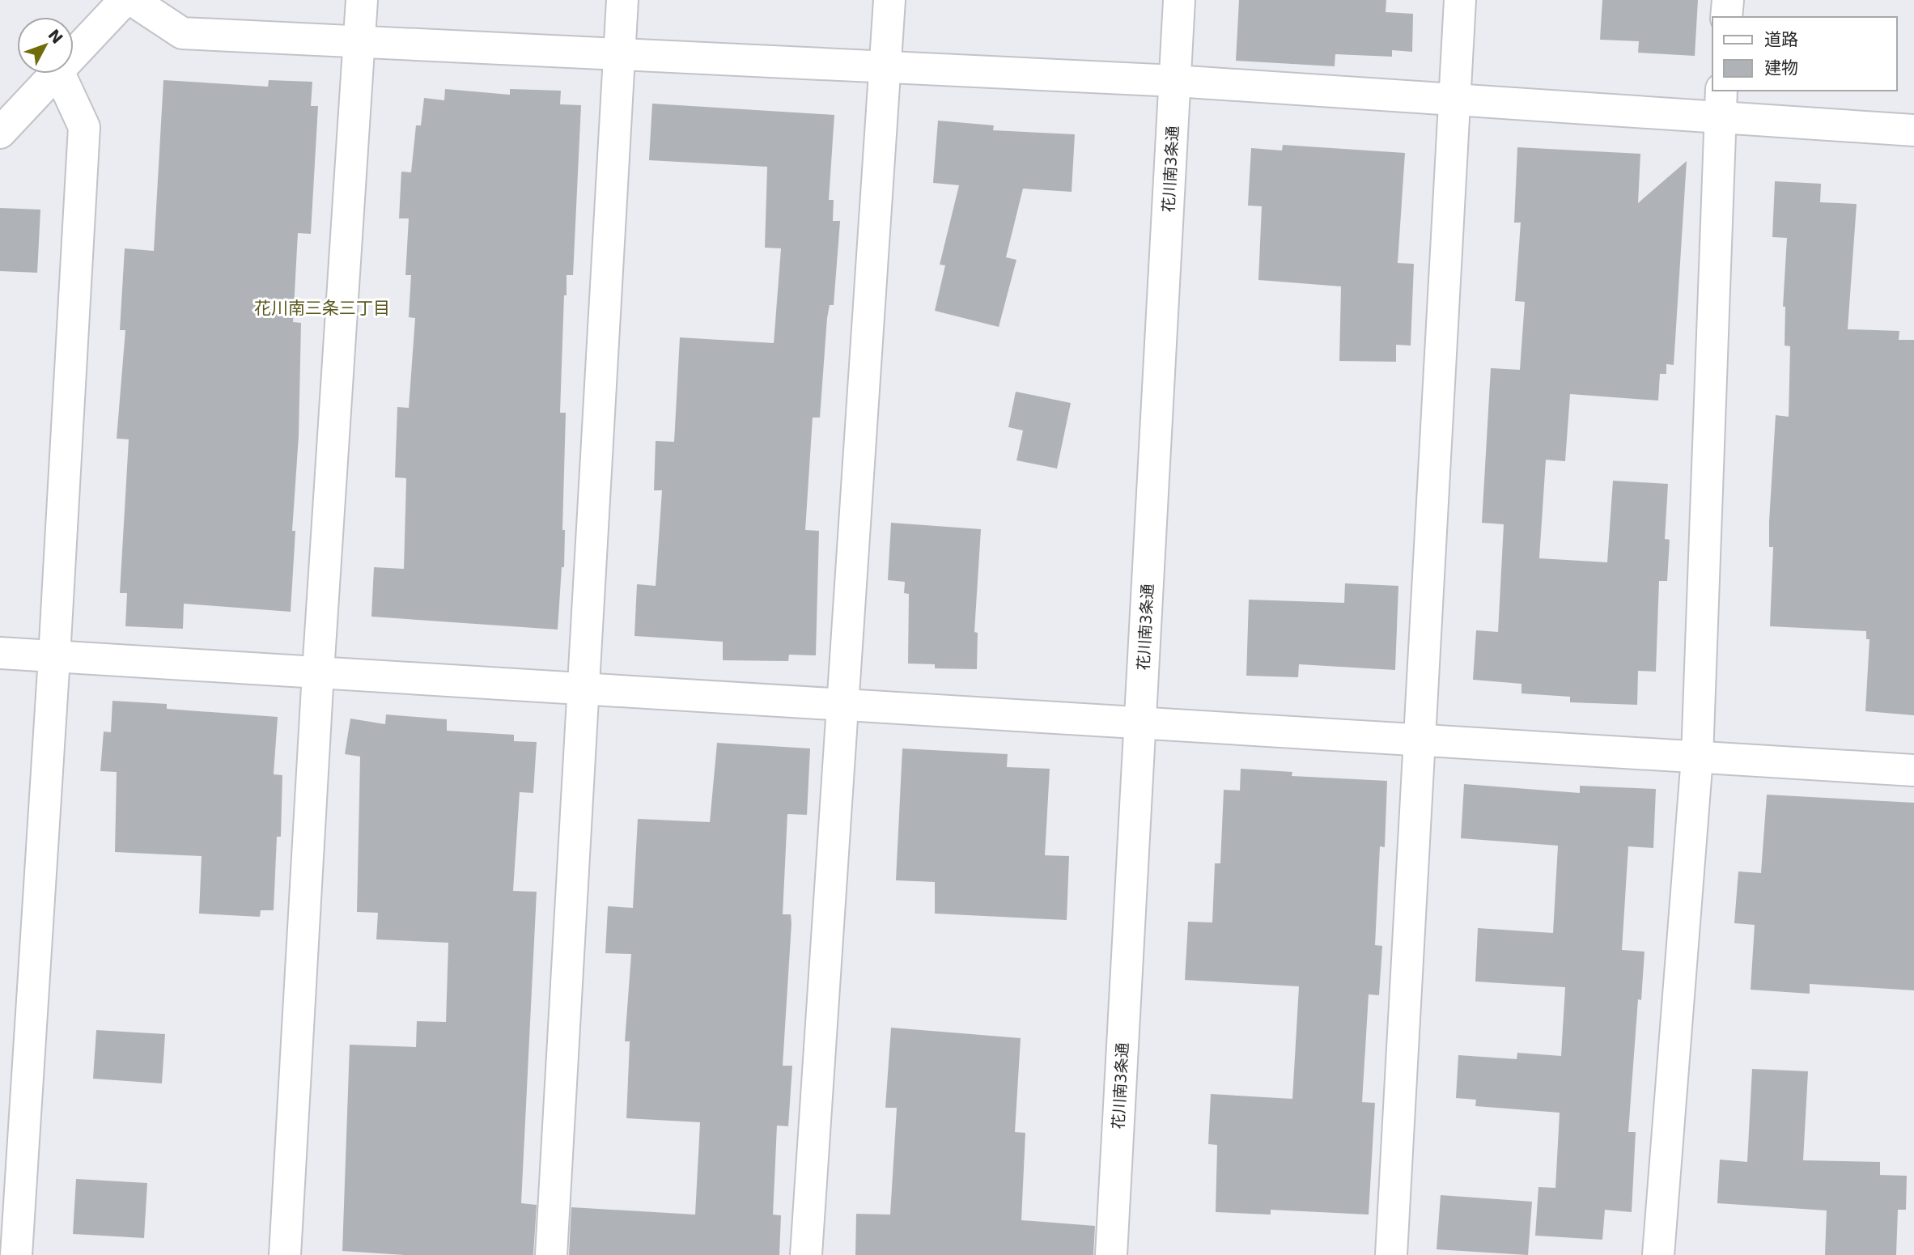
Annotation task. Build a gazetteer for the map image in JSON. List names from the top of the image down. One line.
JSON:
{"streets":{"street":["花川南3条通"]},"districts":["花川南三条三丁目"],"legend":["道路","建物"],"north":"top right"}
